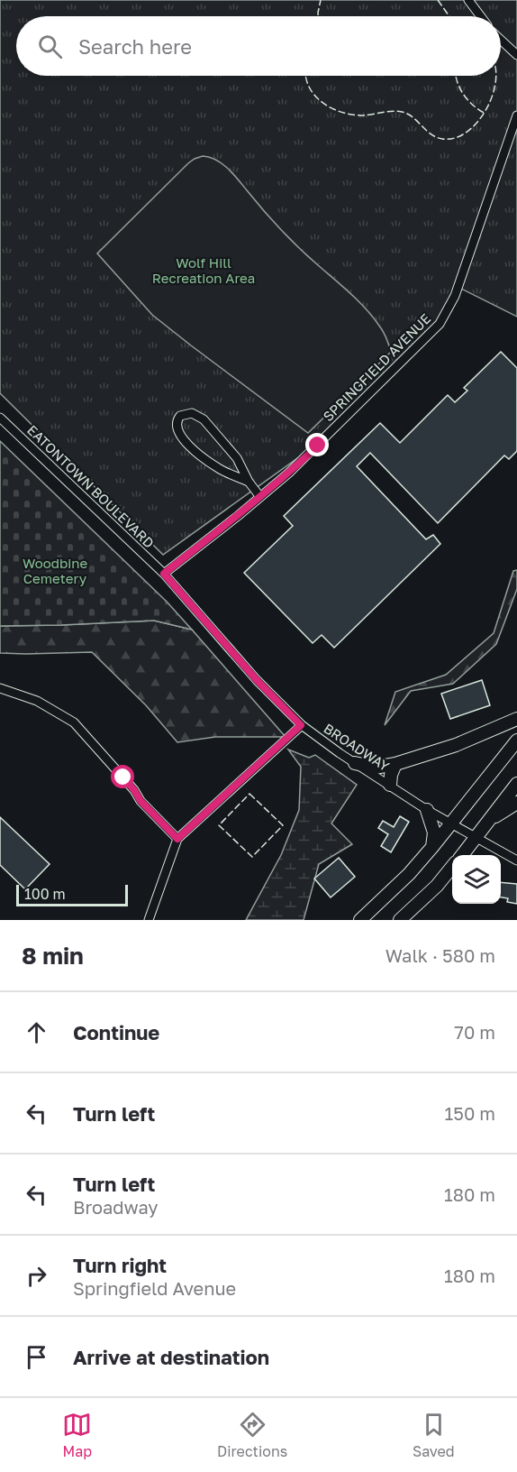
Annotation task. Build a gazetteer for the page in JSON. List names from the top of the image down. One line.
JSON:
{"streets":{"street":["SPRINGFIELD AVENUE","EATONTOWN BOULEVARD","BROADWAY"]},"crossings":[["SPRINGFIELD AVENUE","EATONTOWN BOULEVARD"],["SPRINGFIELD AVENUE","BROADWAY"],["EATONTOWN BOULEVARD","BROADWAY"]],"parks":["Wolf Hill Recreation Area","Woodbine Cemetery"],"scale_bar":"100 m","page":{"search":"Search here","scale":"100 m","heading":["8 min","Walk · 580 m"],"list":[["Continue","70 m"],["Turn left","150 m"],["Turn left","Broadway","180 m"],["Turn right","Springfield Avenue","180 m"],"Arrive at destination"],"nav":["Map","Directions","Saved"]}}
